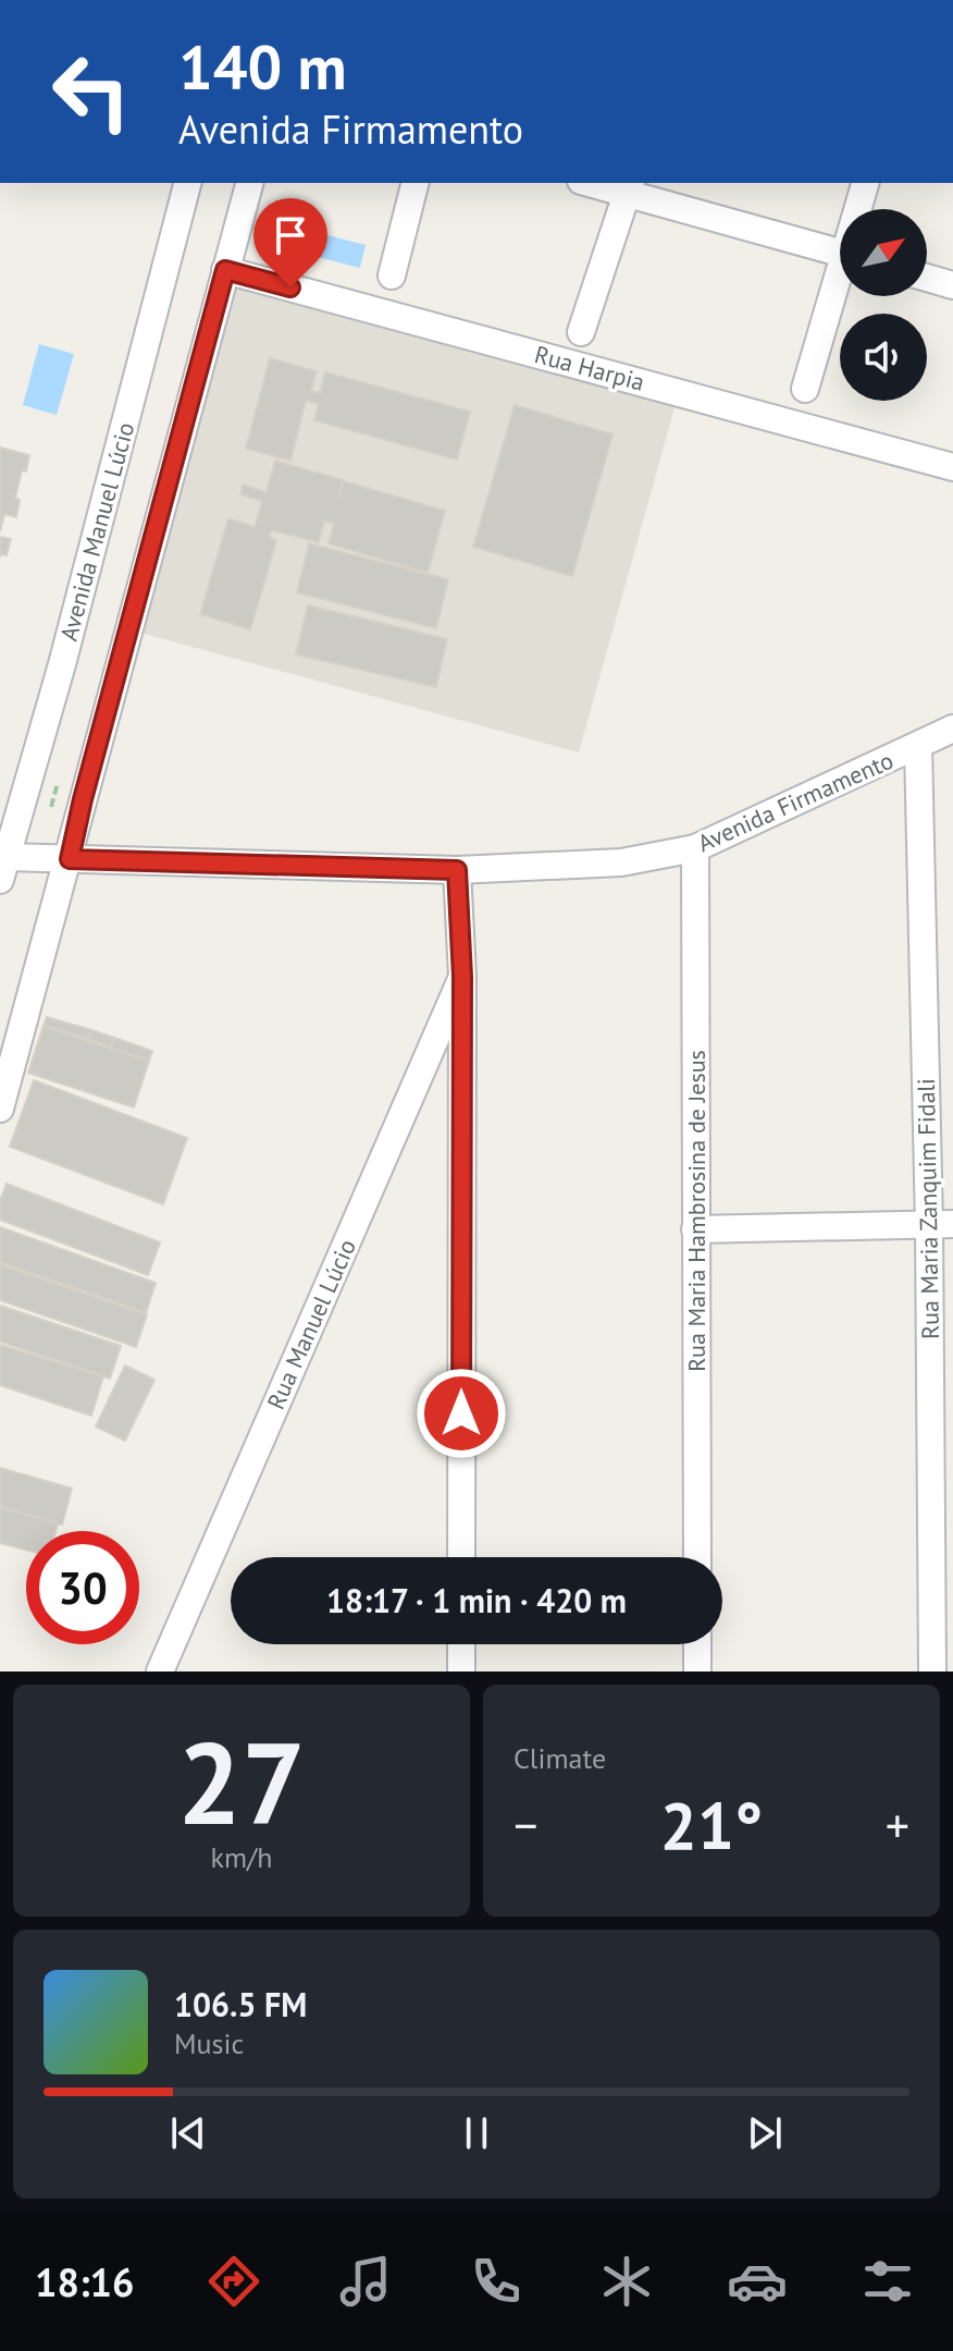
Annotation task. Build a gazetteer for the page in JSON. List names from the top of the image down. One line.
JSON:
{"streets":{"street":["Rua Harpia","Avenida Manuel Lúcio","Avenida Firmamento","Rua Maria Zanquim Fidali","Rua Maria Hambrosina de Jesus","Rua Manuel Lúcio"]},"crossings":[["Avenida Manuel Lúcio","Avenida Firmamento"],["Avenida Firmamento","Rua Maria Zanquim Fidali"],["Avenida Firmamento","Rua Maria Hambrosina de Jesus"]],"north":"top right","page":{"turn":["140 m","Avenida Firmamento"],"limit":"30","trip":"18:17 · 1 min · 420 m","tile":[["27","km/h"],"Climate"],"heat":["−","21°","+"],"song":["106.5 FM","Music"],"tabs":"18:16"}}
